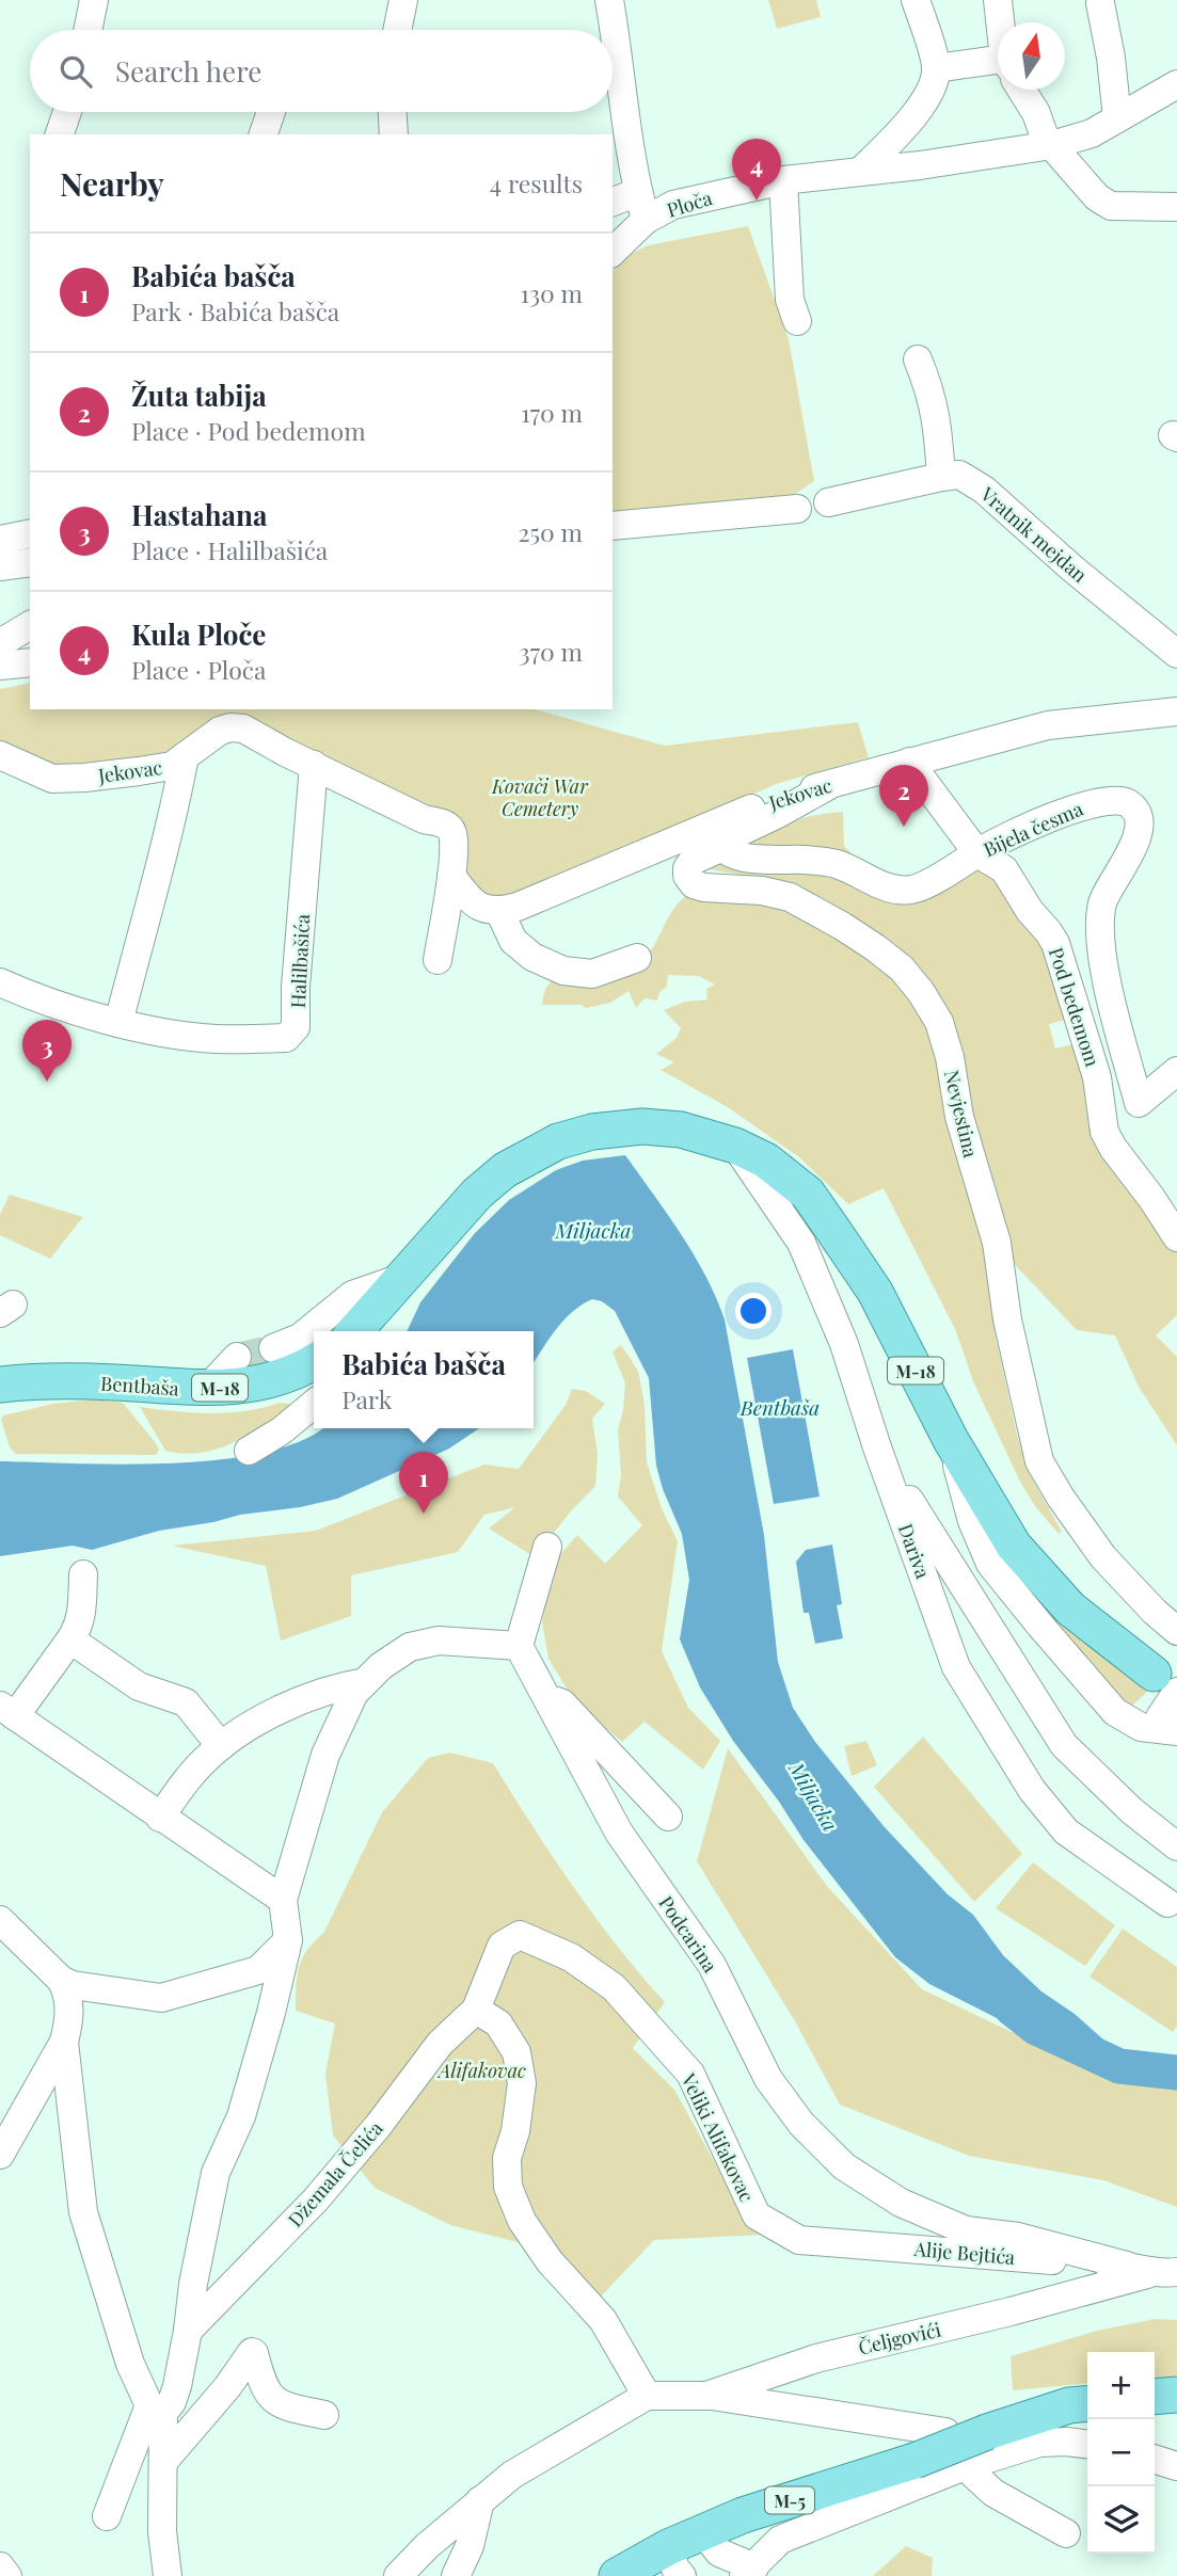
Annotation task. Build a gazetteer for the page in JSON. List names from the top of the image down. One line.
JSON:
{"streets":{"main road":["M-18","Bentbaša","M-5"],"street":["Ploča","Vratnik mejdan","Jekovac","Bijela česma","Halilbašića","Pod bedemom","Nevjestina","Dariva","Podcarina","Veliki Alifakovac","Džemala Čelića","Alije Bejtića","Čeljgovići"]},"crossings":[["Jekovac","Halilbašića"],["Jekovac","Pod bedemom"],["Jekovac","Nevjestina"],["Bijela česma","Pod bedemom"],["Bijela česma","Nevjestina"],["M-18","Dariva"],["Podcarina","Alije Bejtića"],["Podcarina","Čeljgovići"],["Veliki Alifakovac","Džemala Čelića"],["Veliki Alifakovac","Alije Bejtića"],["Alije Bejtića","Čeljgovići"]],"water":["Miljacka","Bentbaša"],"parks":["Kovači War Cemetery","Alifakovac"],"north":"top","page":{"search":"Search here","heading":["Nearby","4 results"],"pins":["4","2","3","1"],"list":[{"mark":"1","name":"Babića bašča","note":"Park · Babića bašča","value":"130 m"},{"mark":"2","name":"Žuta tabija","note":"Place · Pod bedemom","value":"170 m"},{"mark":"3","name":"Hastahana","note":"Place · Halilbašića","value":"250 m"},{"mark":"4","name":"Kula Ploče","note":"Place · Ploča","value":"370 m"}],"popup":["Babića bašča","Park"],"map_buttons":["+","−"]}}
